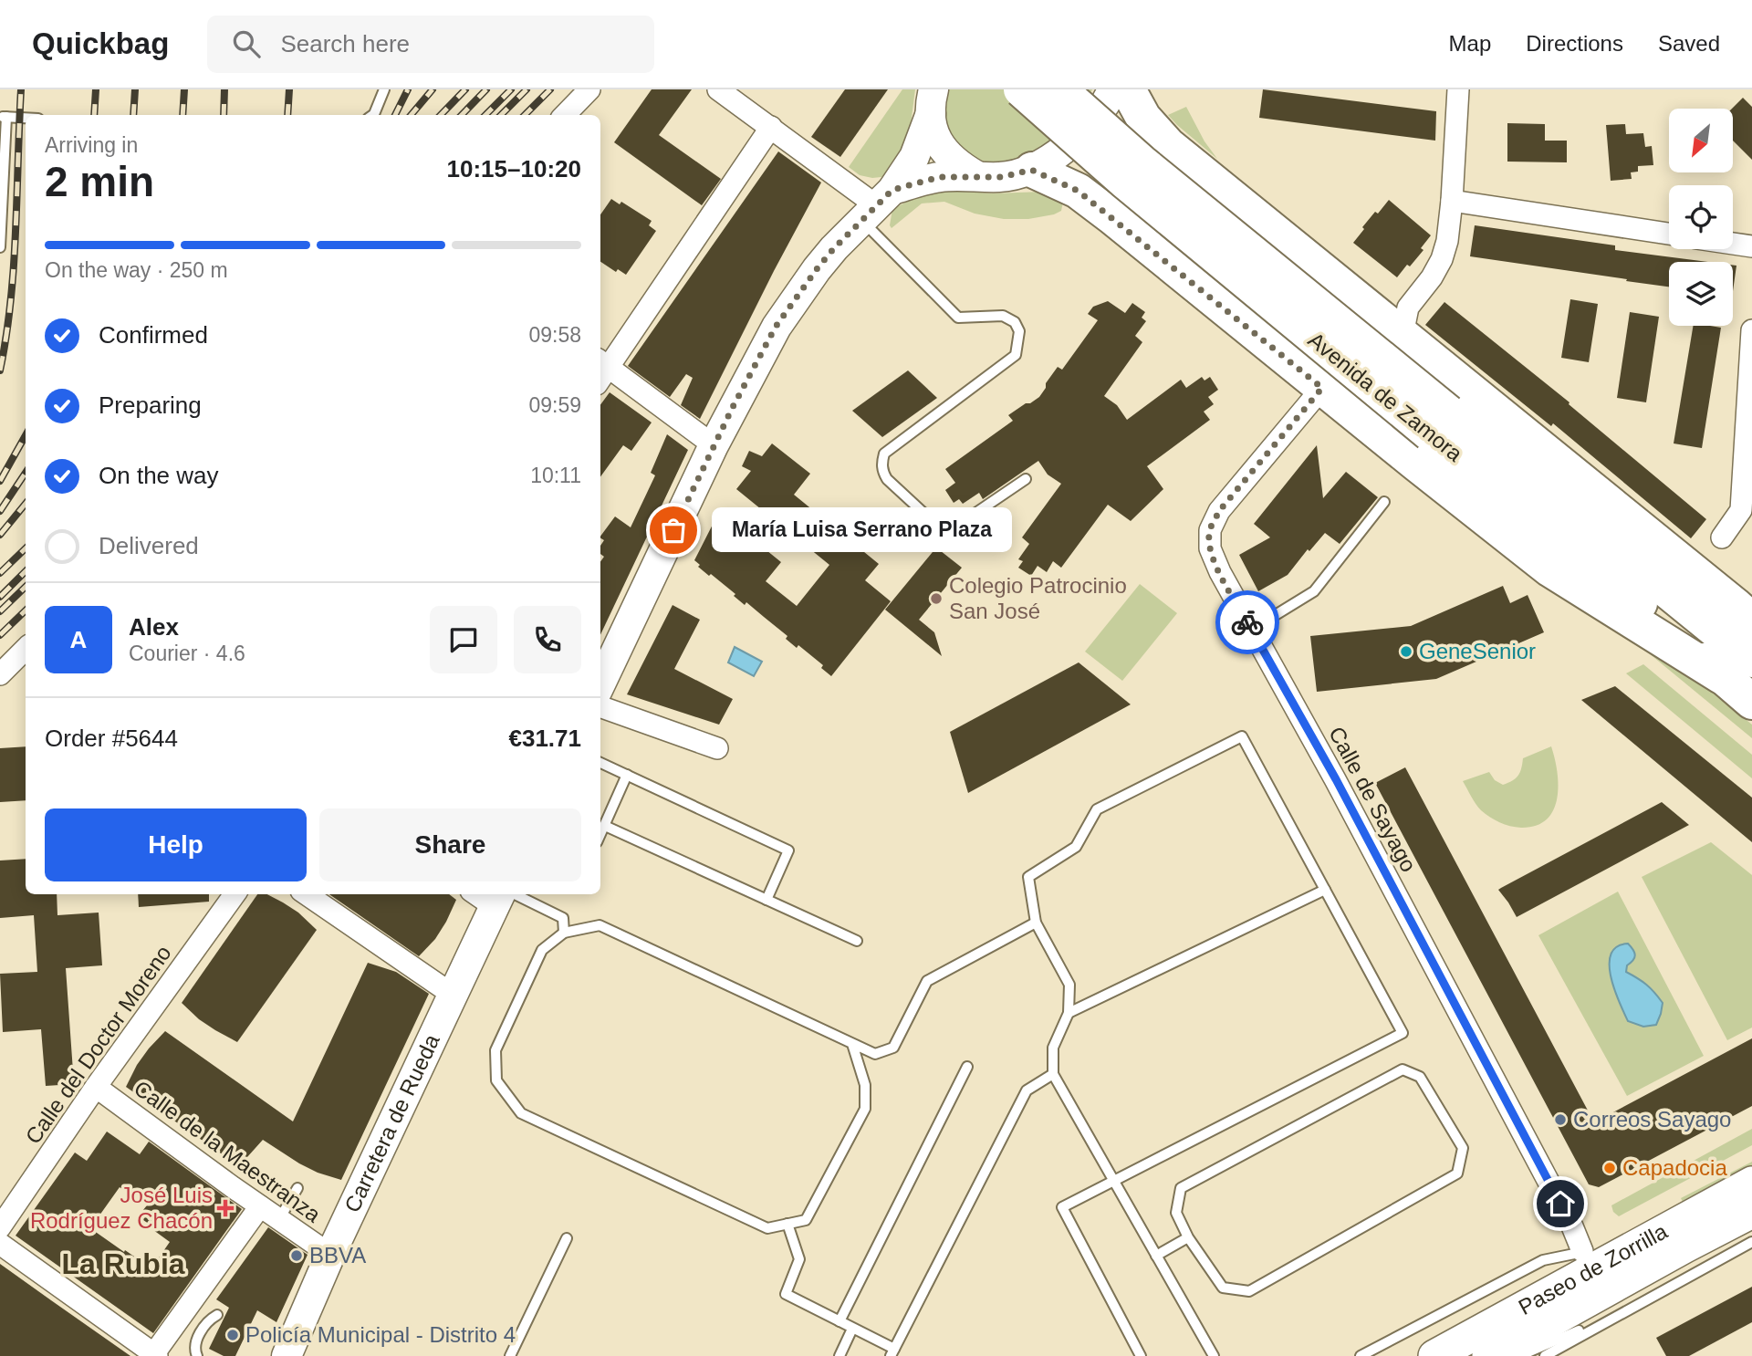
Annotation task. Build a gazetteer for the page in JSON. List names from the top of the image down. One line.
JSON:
{"streets":{"highway":["Avenida de Zamora"],"main road":["Paseo de Zorrilla"],"street":["Calle de Sayago","Calle del Doctor Moreno","Carretera de Rueda","Calle de la Maestranza"]},"crossings":[["Calle de Sayago","Paseo de Zorrilla"],["Calle del Doctor Moreno","Calle de la Maestranza"],["Carretera de Rueda","Calle de la Maestranza"]],"districts":["La Rubia"],"places":{"other":["María Luisa Serrano Plaza","Colegio Patrocinio San José","GeneSenior","Correos Sayago","Capadocia","BBVA","Policía Municipal - Distrito 4"],"health":["José Luis Rodríguez Chacón"]},"north":"bottom left","page":{"header":"Quickbag","search":"Search here","nav":["Map","Directions","Saved"],"heading":["2 min","Arriving in","10:15–10:20"],"panel":["Alex","Courier · 4.6","Order #5644","€31.71"],"bar":"On the way · 250 m","list":[["Confirmed","09:58"],["Preparing","09:59"],["On the way","10:11"],"Delivered"],"bubble":"María Luisa Serrano Plaza","round":"A","buttons":["Help","Share"]}}
